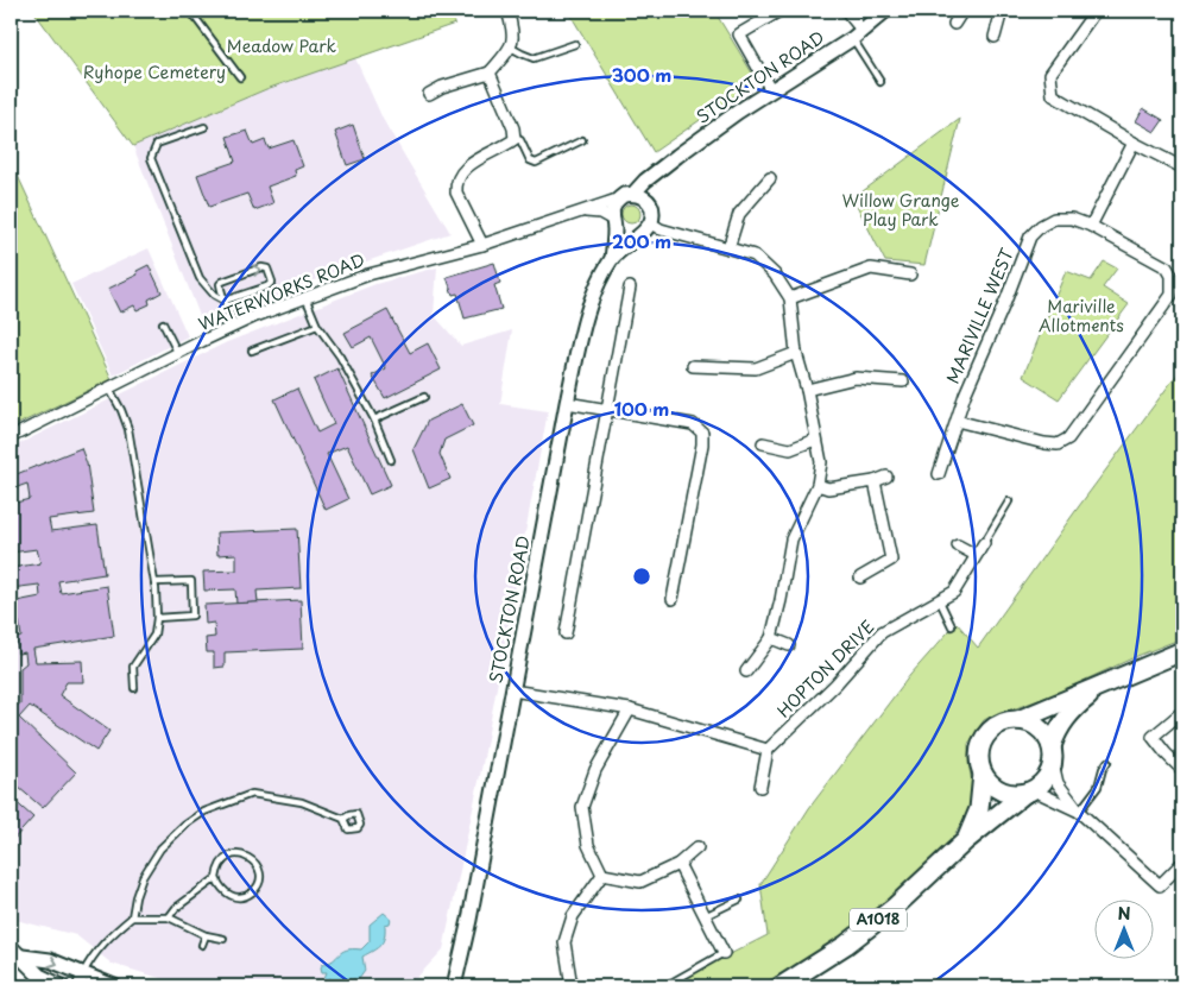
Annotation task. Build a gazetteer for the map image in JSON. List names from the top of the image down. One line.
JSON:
{"streets":{"highway":["A1018"],"main road":["STOCKTON ROAD"],"street":["WATERWORKS ROAD","MARIVILLE WEST","HOPTON DRIVE"]},"crossings":[["STOCKTON ROAD","WATERWORKS ROAD"]],"parks":["Meadow Park","Ryhope Cemetery","Willow Grange Play Park","Mariville Allotments"],"north":"top","rings":["300 m","200 m","100 m"]}
